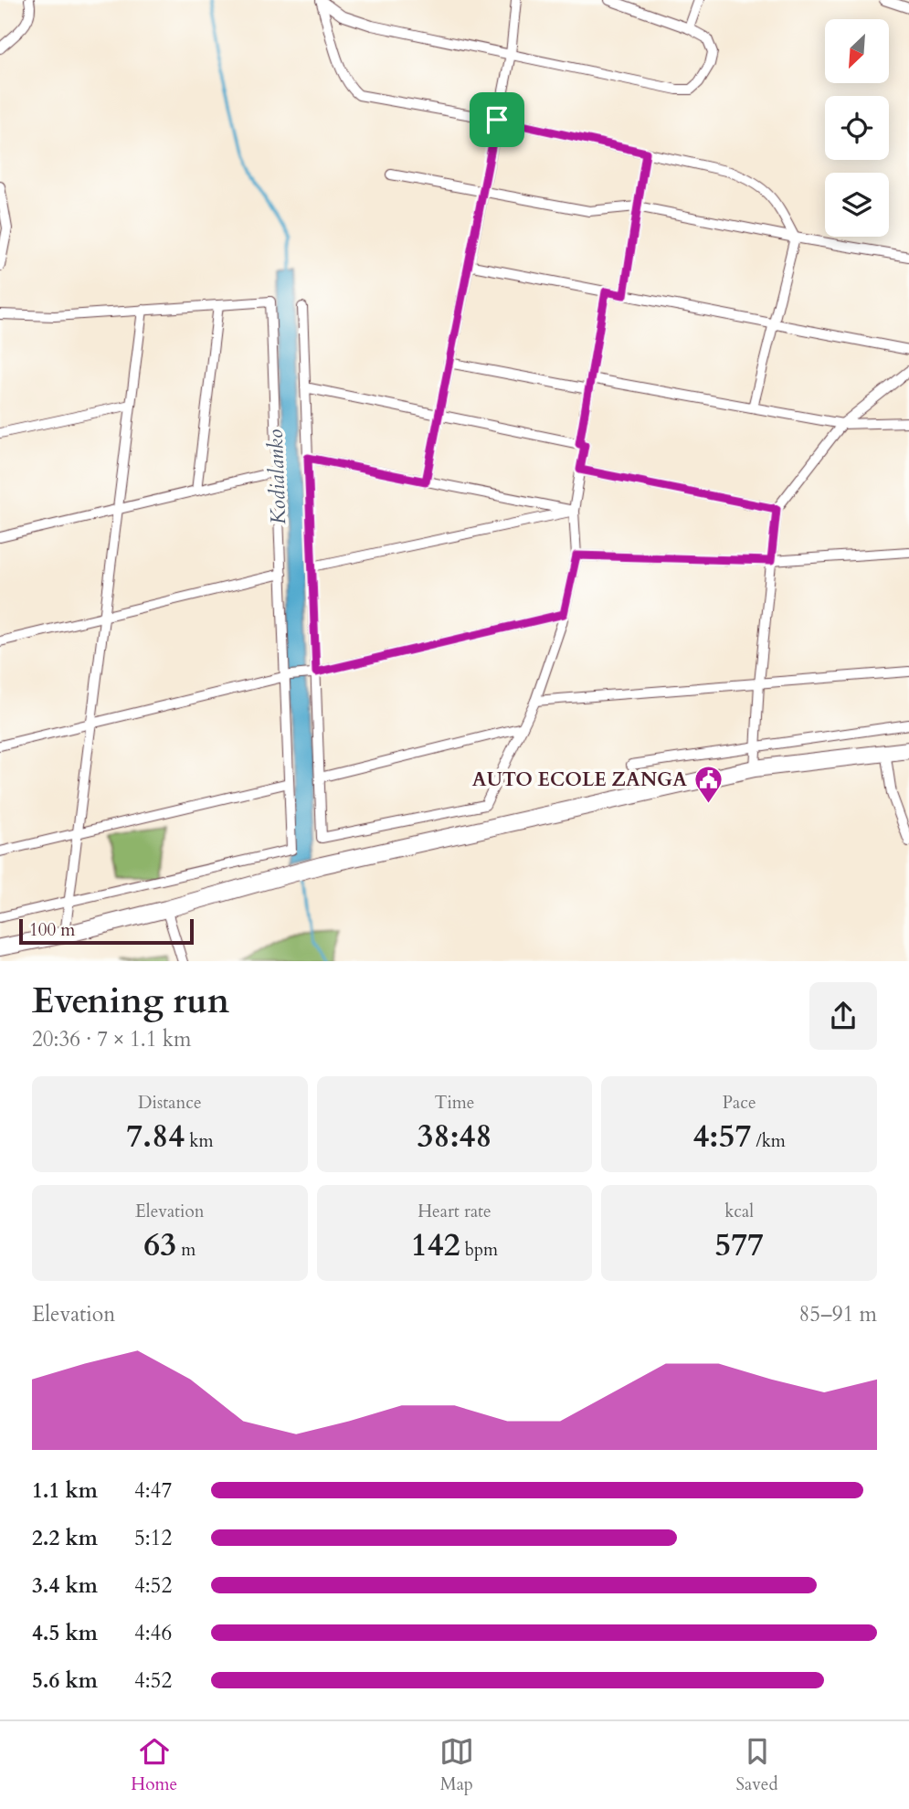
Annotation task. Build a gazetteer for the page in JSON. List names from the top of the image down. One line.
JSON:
{"water":["Kodialanko"],"places":{"public building":["AUTO ECOLE ZANGA"]},"scale_bar":"100 m","north":"bottom left","page":{"scale":"100 m","heading":["Evening run","20:36 · 7 × 1.1 km"],"stats":[["Distance","7.84 km"],["Time","38:48"],["Pace","4:57 /km"],["Elevation","63 m"],["Heart rate","142 bpm"],["kcal","577"]],"chart":["Elevation","85–91 m"],"list":[{"name":"1.1 km","note":"4:47"},{"name":"2.2 km","note":"5:12"},{"name":"3.4 km","note":"4:52"},{"name":"4.5 km","note":"4:46"},{"name":"5.6 km","note":"4:52"}],"tabs":["Home","Map","Saved"]}}
